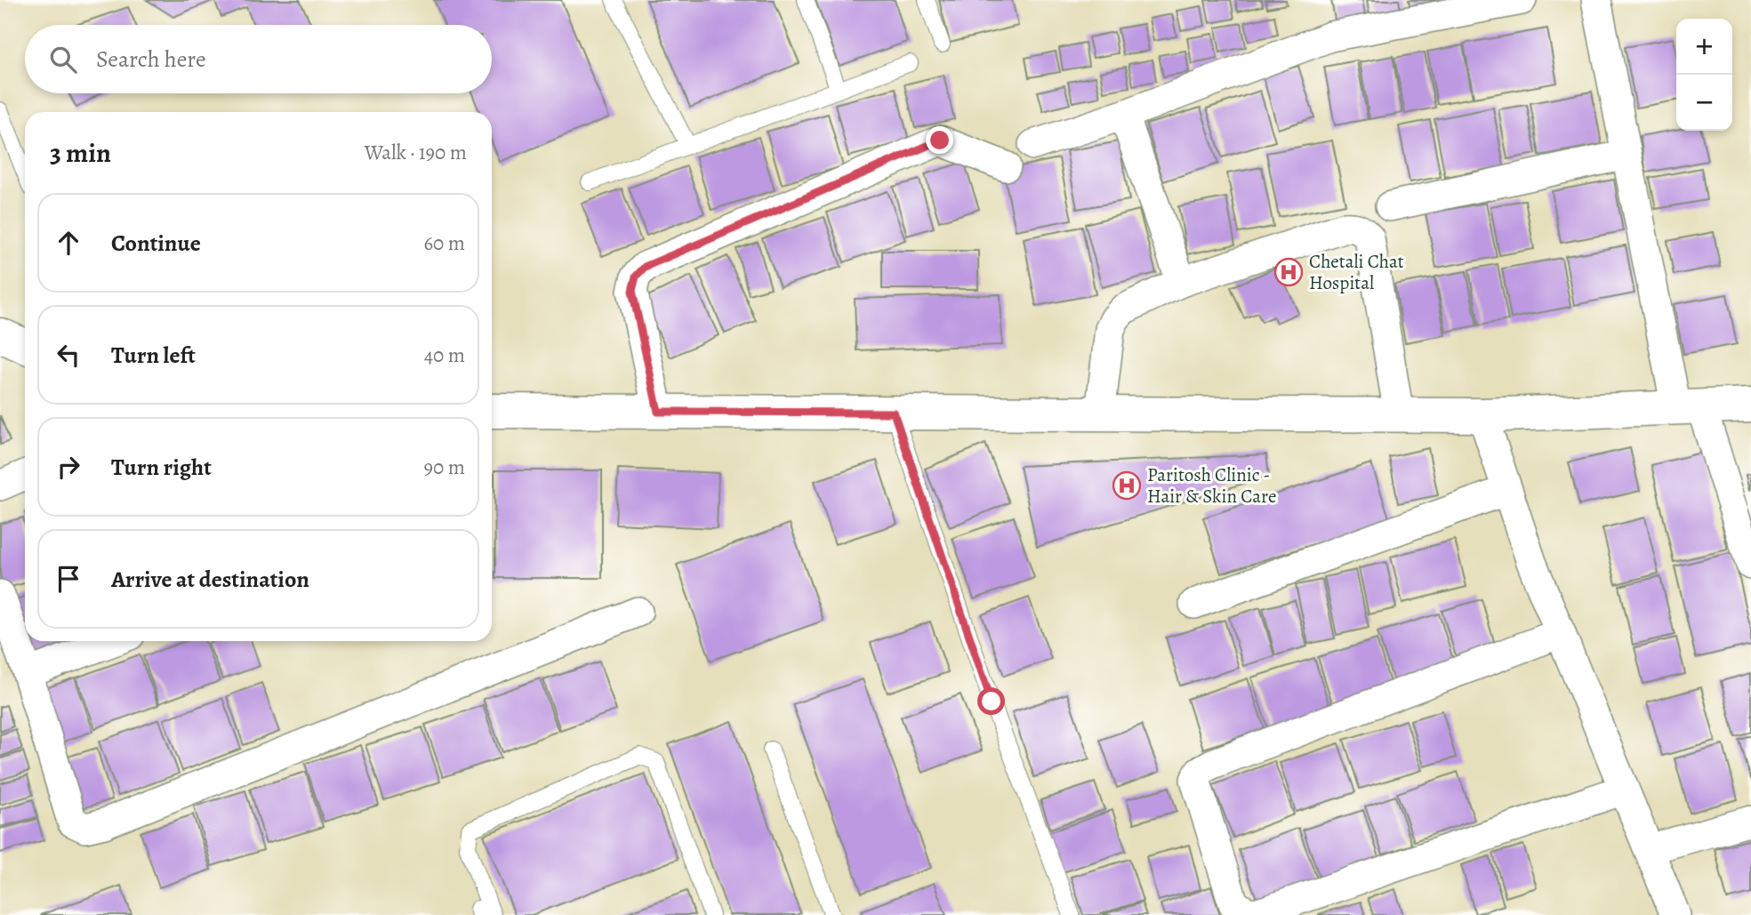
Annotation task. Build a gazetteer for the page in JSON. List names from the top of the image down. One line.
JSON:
{"places":{"hospital":["Chetali Chat Hospital","Paritosh Clinic - Hair & Skin Care"]},"page":{"map_buttons":["+","−"],"search":"Search here","heading":["3 min","Walk · 190 m"],"list":[["Continue","60 m"],["Turn left","40 m"],["Turn right","90 m"],"Arrive at destination"]}}
